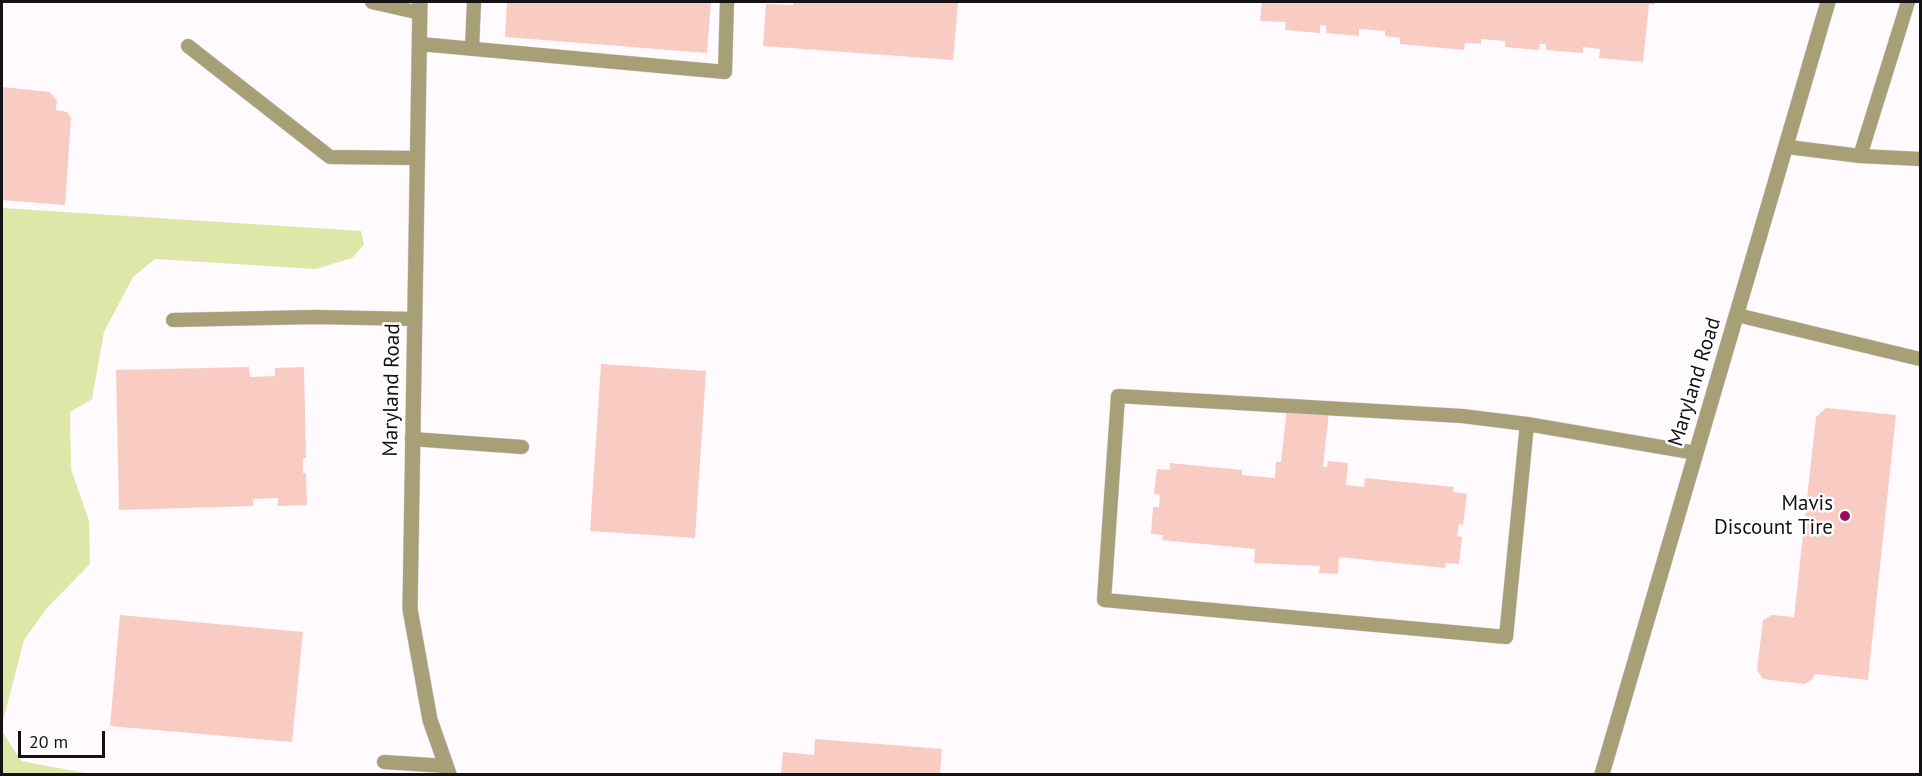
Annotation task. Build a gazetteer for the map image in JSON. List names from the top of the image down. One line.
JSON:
{"streets":{"street":["Maryland Road"]},"places":["Mavis Discount Tire"],"scale_bar":"20 m"}
